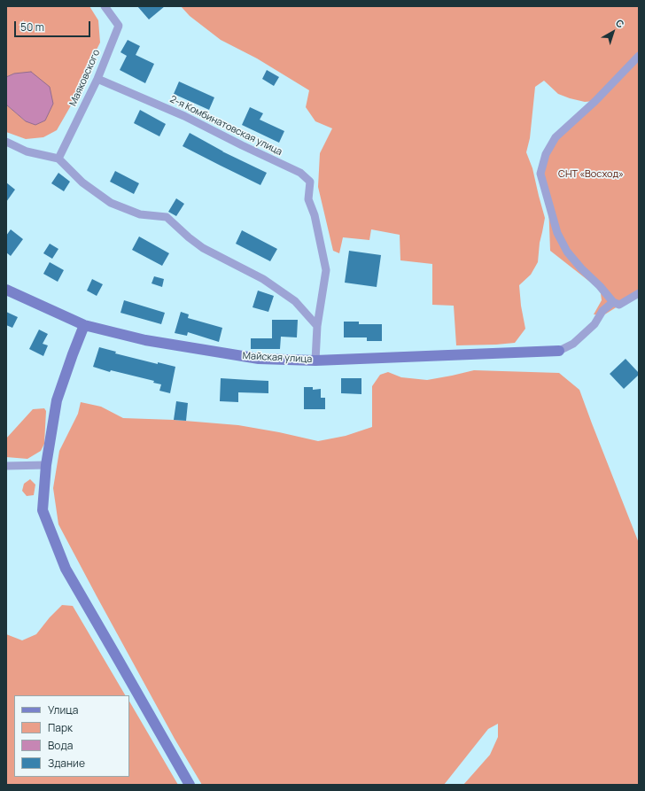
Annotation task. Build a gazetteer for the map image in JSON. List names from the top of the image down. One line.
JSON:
{"streets":{"street":["Маяковского","2-я Комбинатовская улица","Майская улица"]},"crossings":[["Маяковского","2-я Комбинатовская улица"]],"parks":["СНТ «Восход»"],"legend":["Улица","Парк","Вода","Здание"],"scale_bar":"50 m","north":"top right"}
